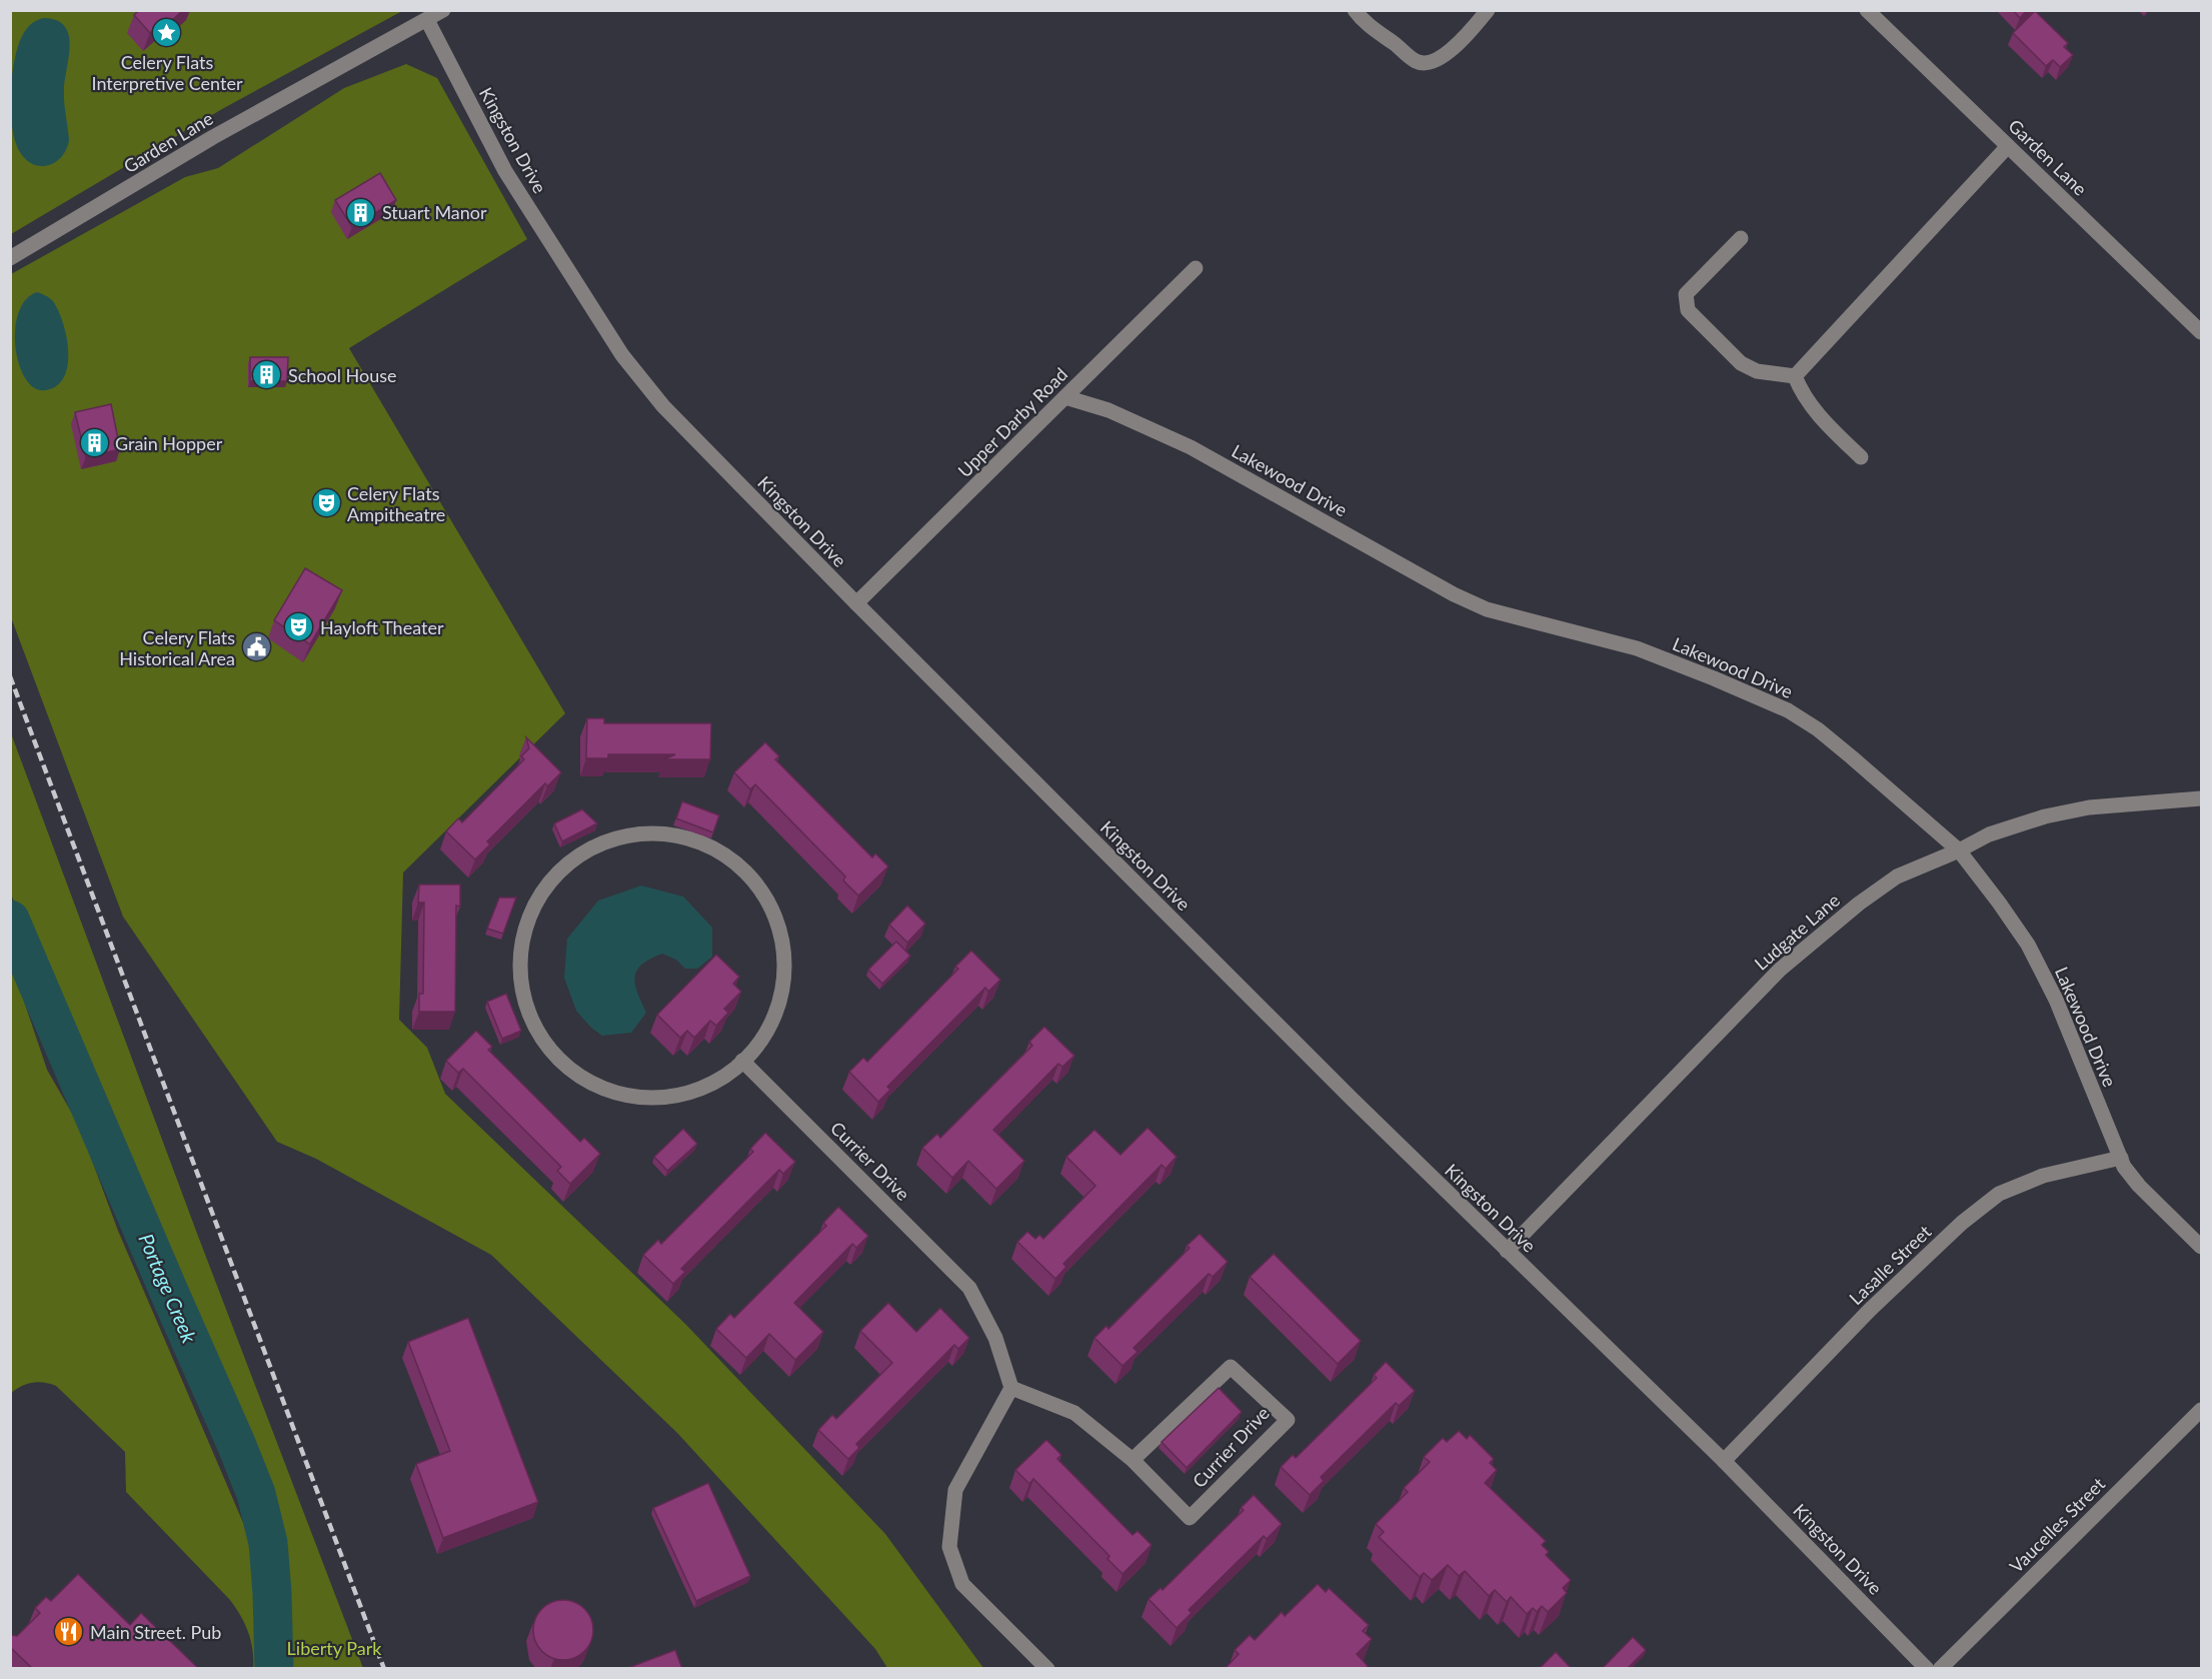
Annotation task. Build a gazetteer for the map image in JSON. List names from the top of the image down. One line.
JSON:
{"streets":{"street":["Kingston Drive","Garden Lane","Upper Darby Road","Lakewood Drive","Ludgate Lane","Currier Drive","Lasalle Street","Vaucelles Street"]},"crossings":[["Kingston Drive","Garden Lane"],["Kingston Drive","Upper Darby Road"],["Kingston Drive","Ludgate Lane"],["Kingston Drive","Lasalle Street"],["Upper Darby Road","Lakewood Drive"],["Lakewood Drive","Ludgate Lane"],["Lakewood Drive","Lasalle Street"]],"water":["Portage Creek"],"parks":["Liberty Park"],"places":{"place":["Celery Flats Interpretive Center"],"building":["Stuart Manor","School House","Grain Hopper"],"theatre":["Celery Flats Ampitheatre","Hayloft Theater"],"public building":["Celery Flats Historical Area"],"restaurant":["Main Street. Pub"]}}
